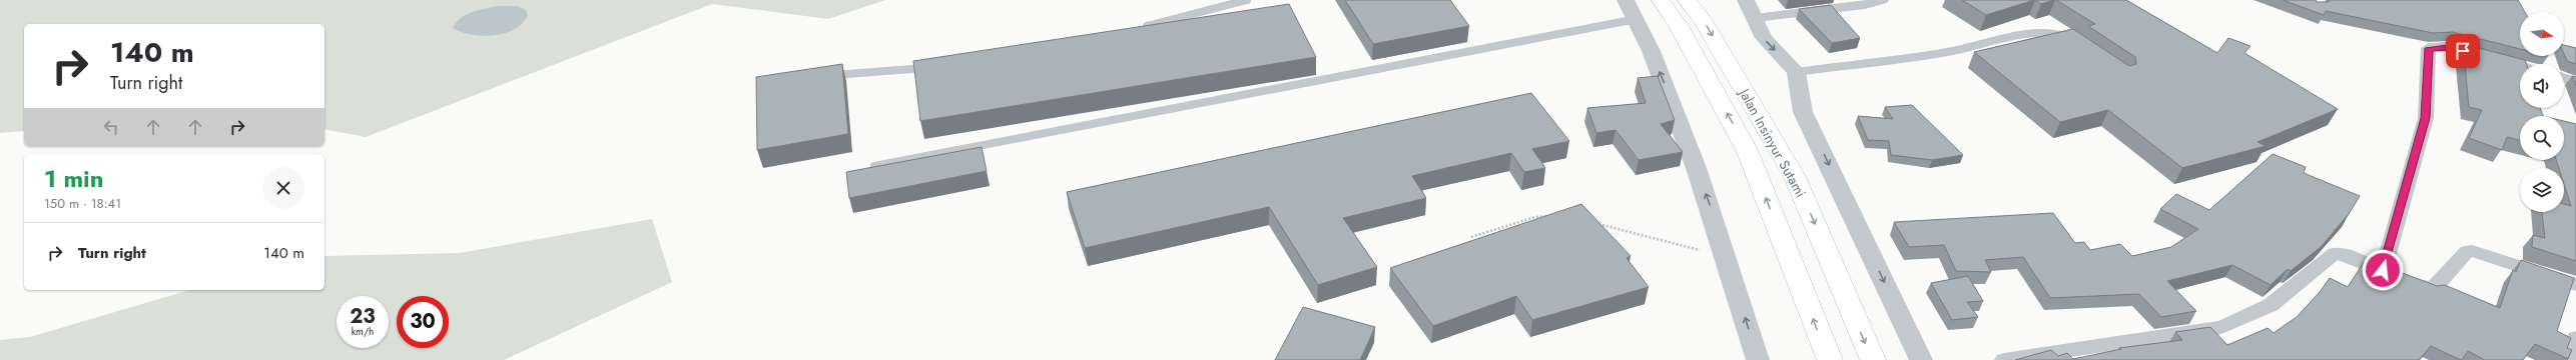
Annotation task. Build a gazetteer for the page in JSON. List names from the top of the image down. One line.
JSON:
{"streets":{"highway":["Jalan Insinyur Sutami"]},"north":"right","page":{"turn":["140 m","Turn right"],"heading":["1 min","150 m · 18:41"],"list":[{"name":"Turn right","value":"140 m"}],"speed":"23 km/h","limit":"30"}}
